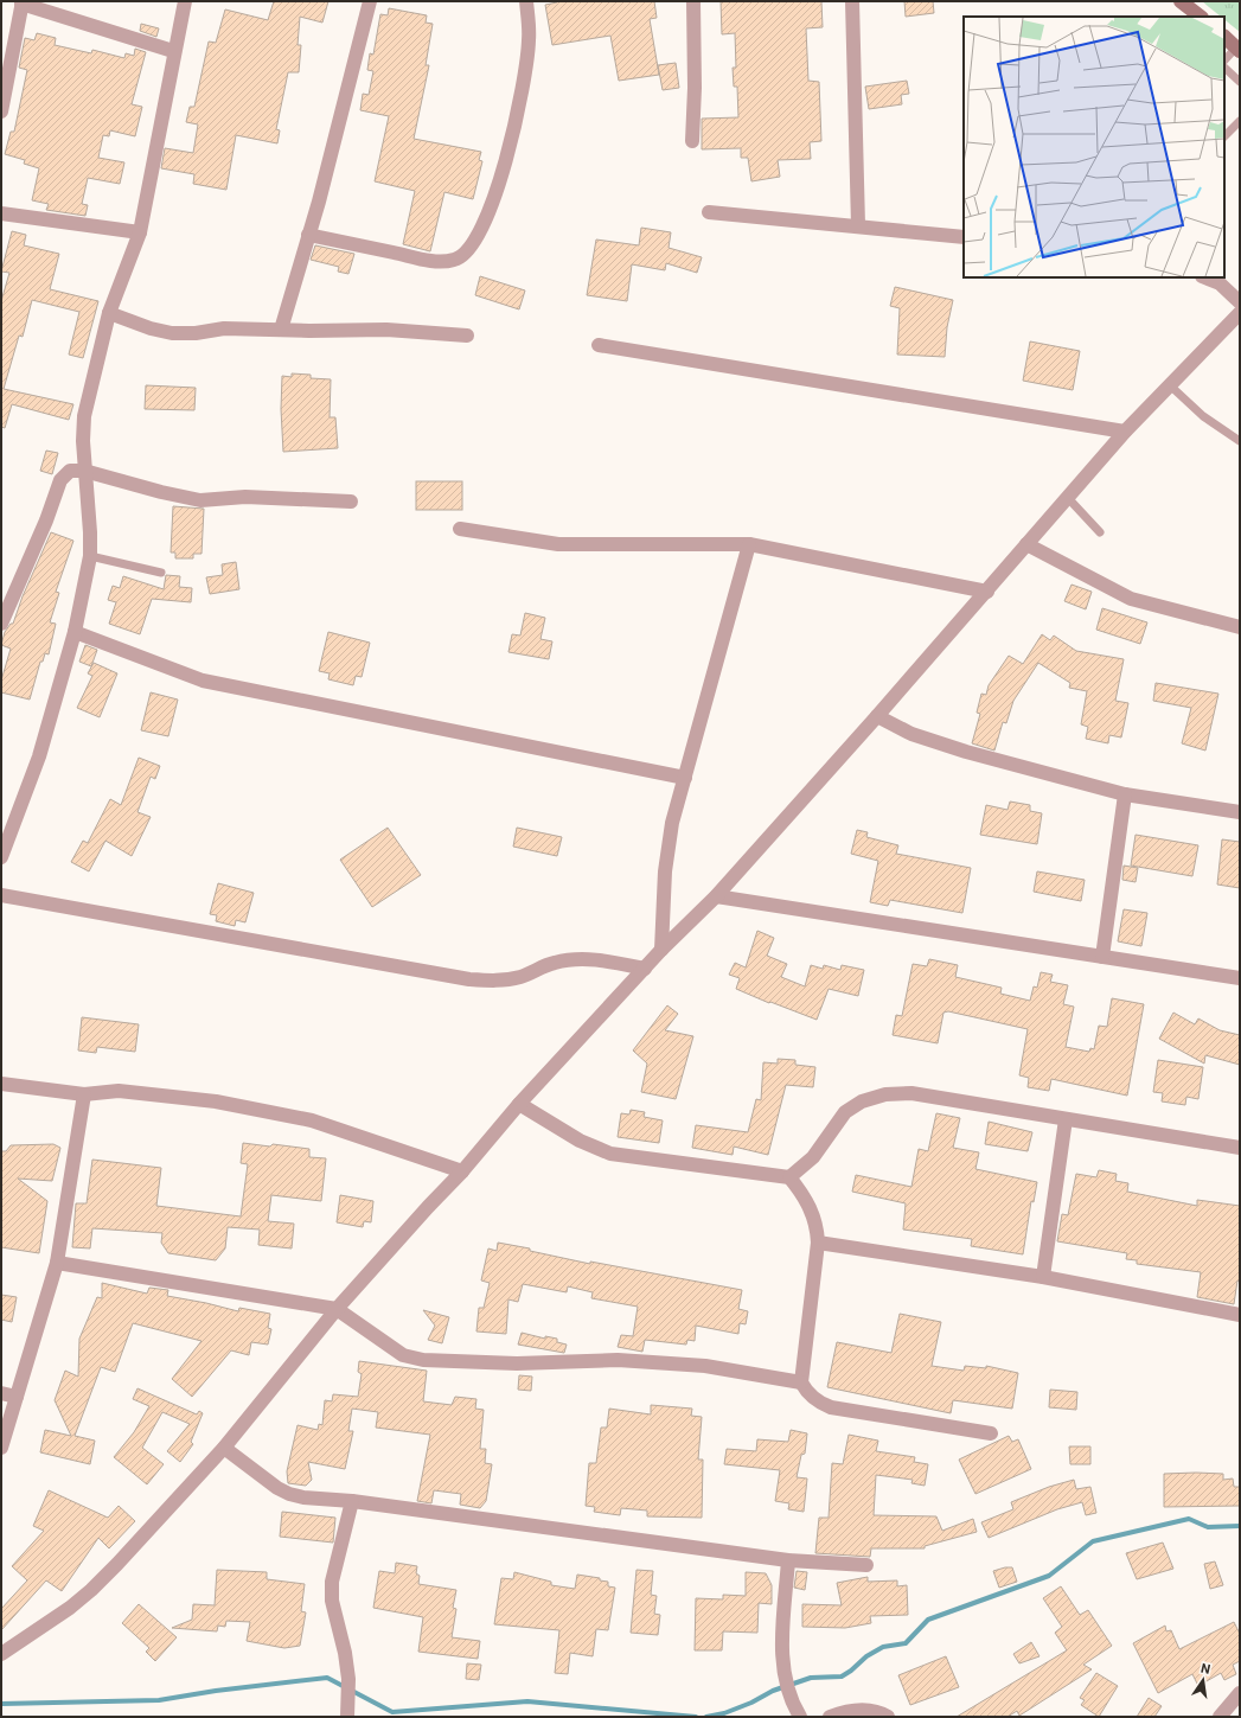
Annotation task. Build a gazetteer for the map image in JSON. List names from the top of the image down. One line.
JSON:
{"north":"top"}
